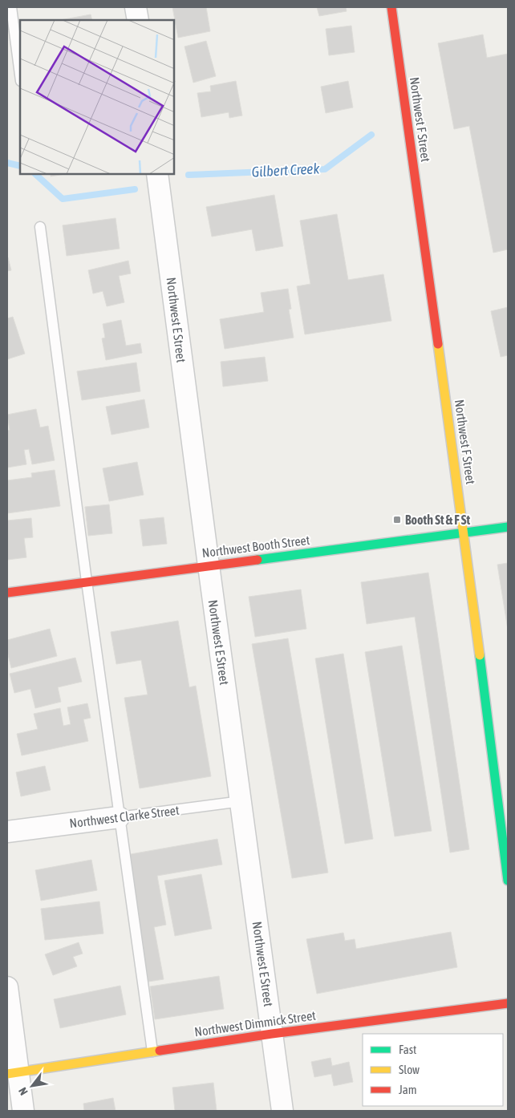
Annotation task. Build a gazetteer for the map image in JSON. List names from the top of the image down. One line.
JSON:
{"streets":{"main road":["Northwest F Street","Northwest Booth Street","Northwest Dimmick Street"],"street":["Northwest E Street","Northwest Clarke Street"]},"crossings":[["Northwest F Street","Northwest Booth Street"],["Northwest E Street","Northwest Booth Street"],["Northwest E Street","Northwest Clarke Street"],["Northwest E Street","Northwest Dimmick Street"]],"water":["Gilbert Creek"],"places":{"transit":["Booth St & F St"]},"legend":["Fast","Slow","Jam"],"north":"bottom left"}
